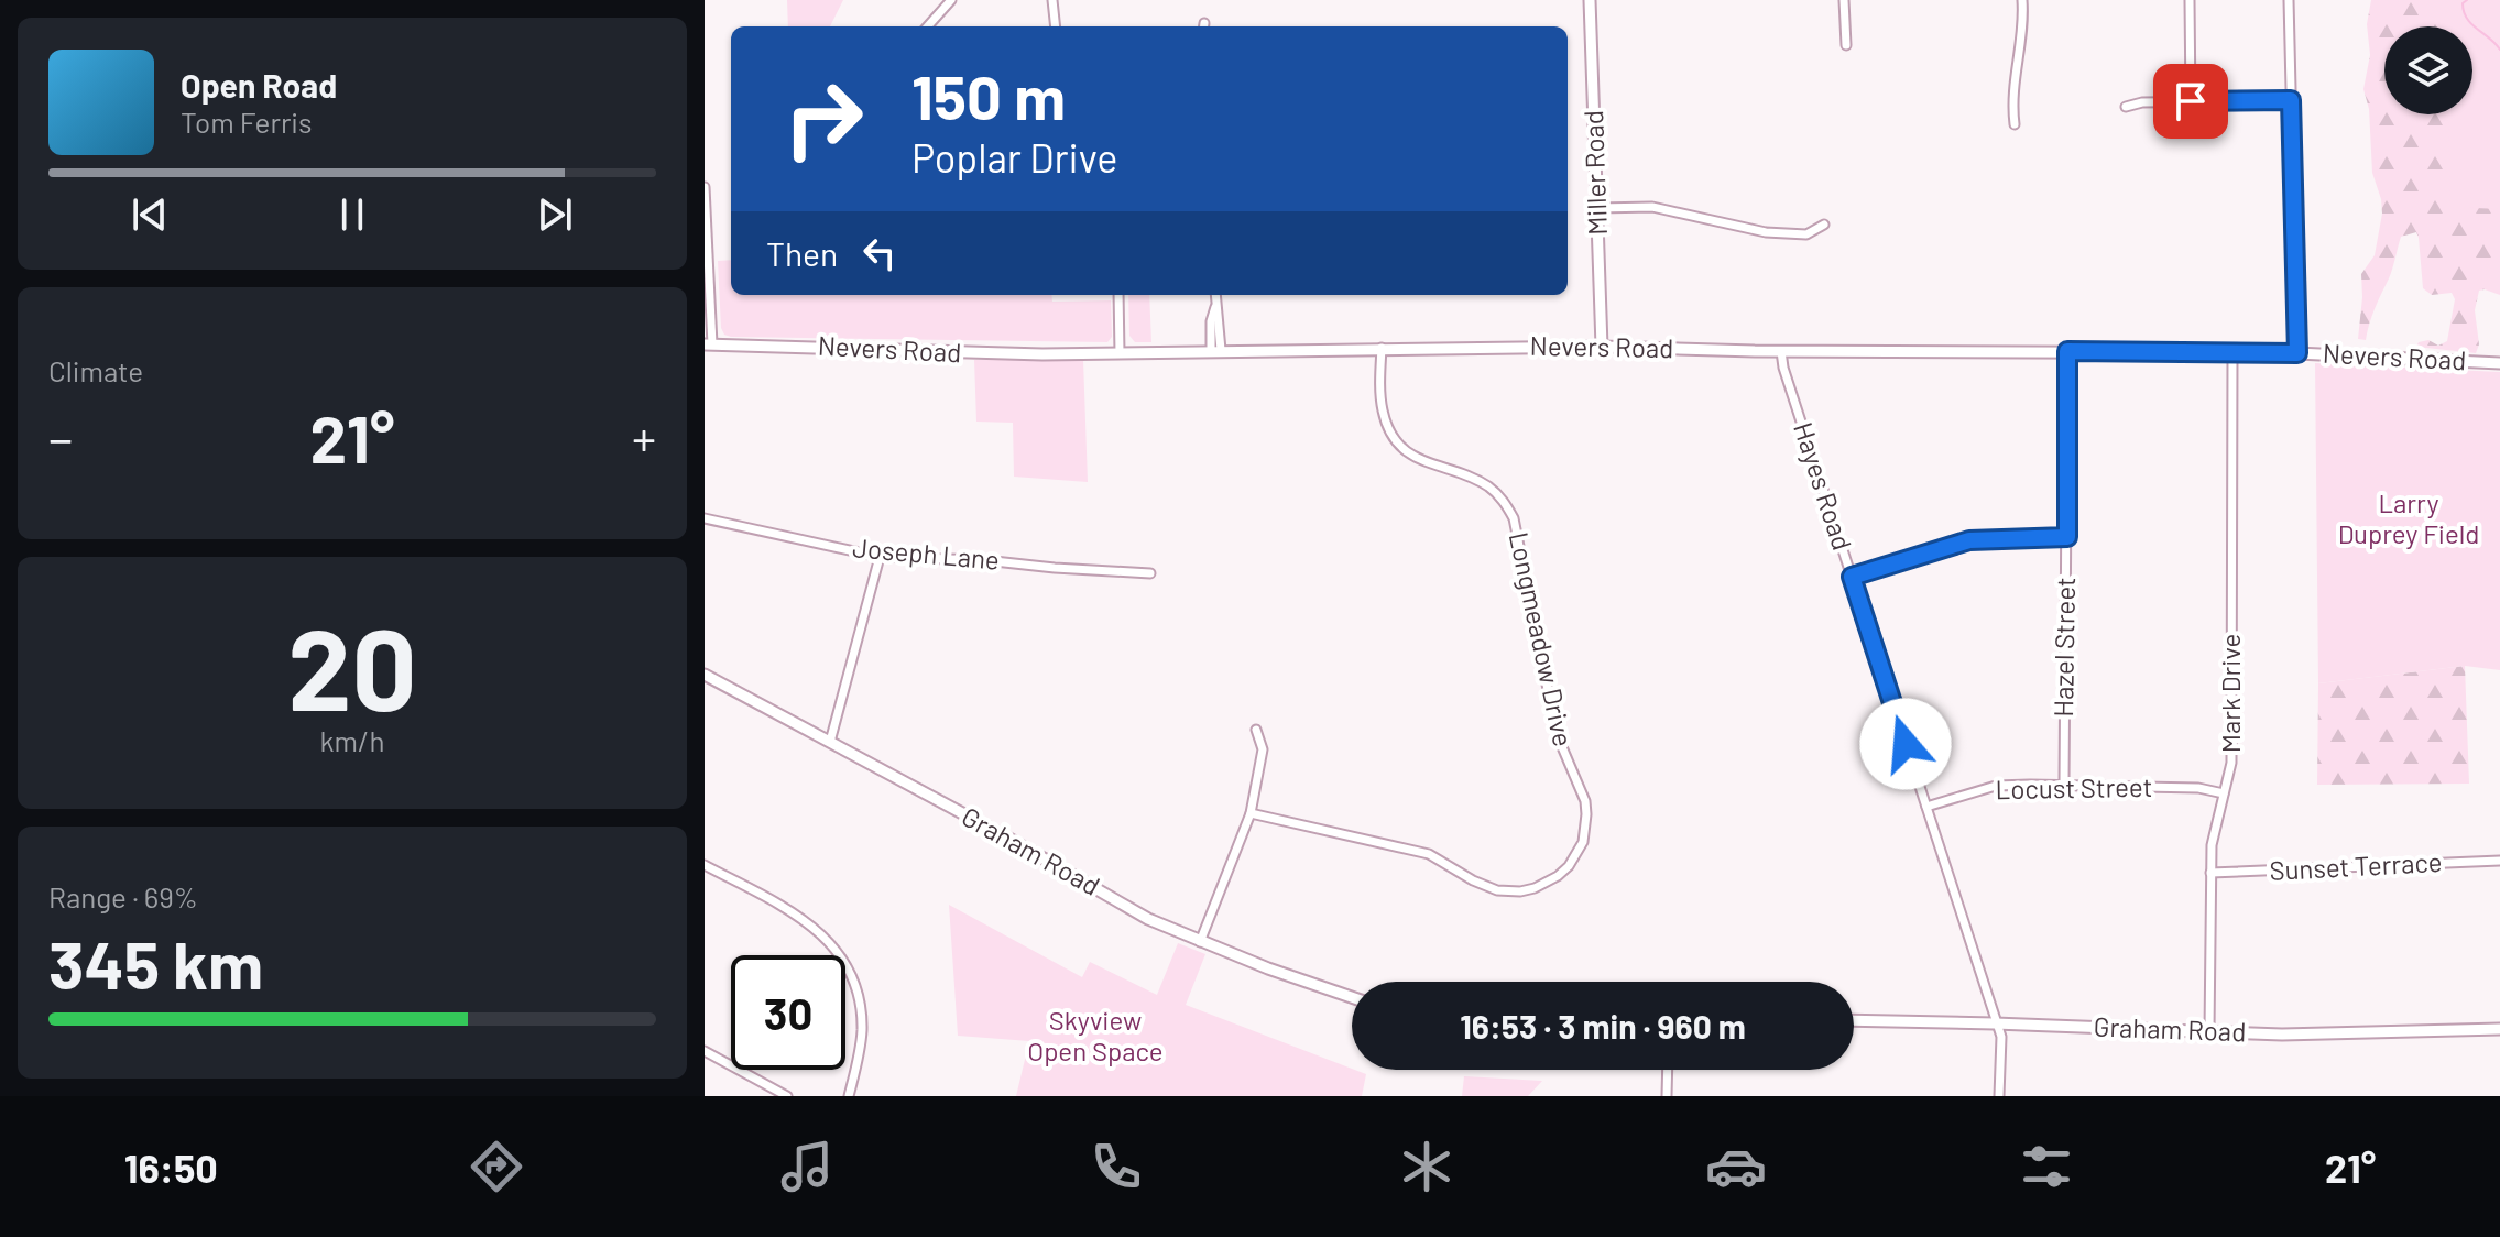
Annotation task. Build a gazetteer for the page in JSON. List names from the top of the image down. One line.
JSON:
{"streets":{"street":["Miller Road","Nevers Road","Hayes Road","Joseph Lane","Longmeadow Drive","Hazel Street","Mark Drive","Locust Street","Graham Road","Sunset Terrace"]},"crossings":[["Miller Road","Nevers Road"],["Nevers Road","Hayes Road"],["Nevers Road","Longmeadow Drive"],["Nevers Road","Hazel Street"],["Nevers Road","Mark Drive"],["Hayes Road","Locust Street"],["Hayes Road","Graham Road"],["Hazel Street","Locust Street"],["Mark Drive","Locust Street"],["Mark Drive","Graham Road"],["Mark Drive","Sunset Terrace"]],"parks":["Larry Duprey Field","Skyview Open Space"],"page":{"turn":["150 m","Poplar Drive"],"song":["Open Road","Tom Ferris"],"then":"Then","tile":["Climate",["20","km/h"],["Range · 69%","345 km"]],"heat":["−","21°","+"],"limit":"30","trip":"16:53 · 3 min · 960 m","tabs":["16:50","21°"]}}
